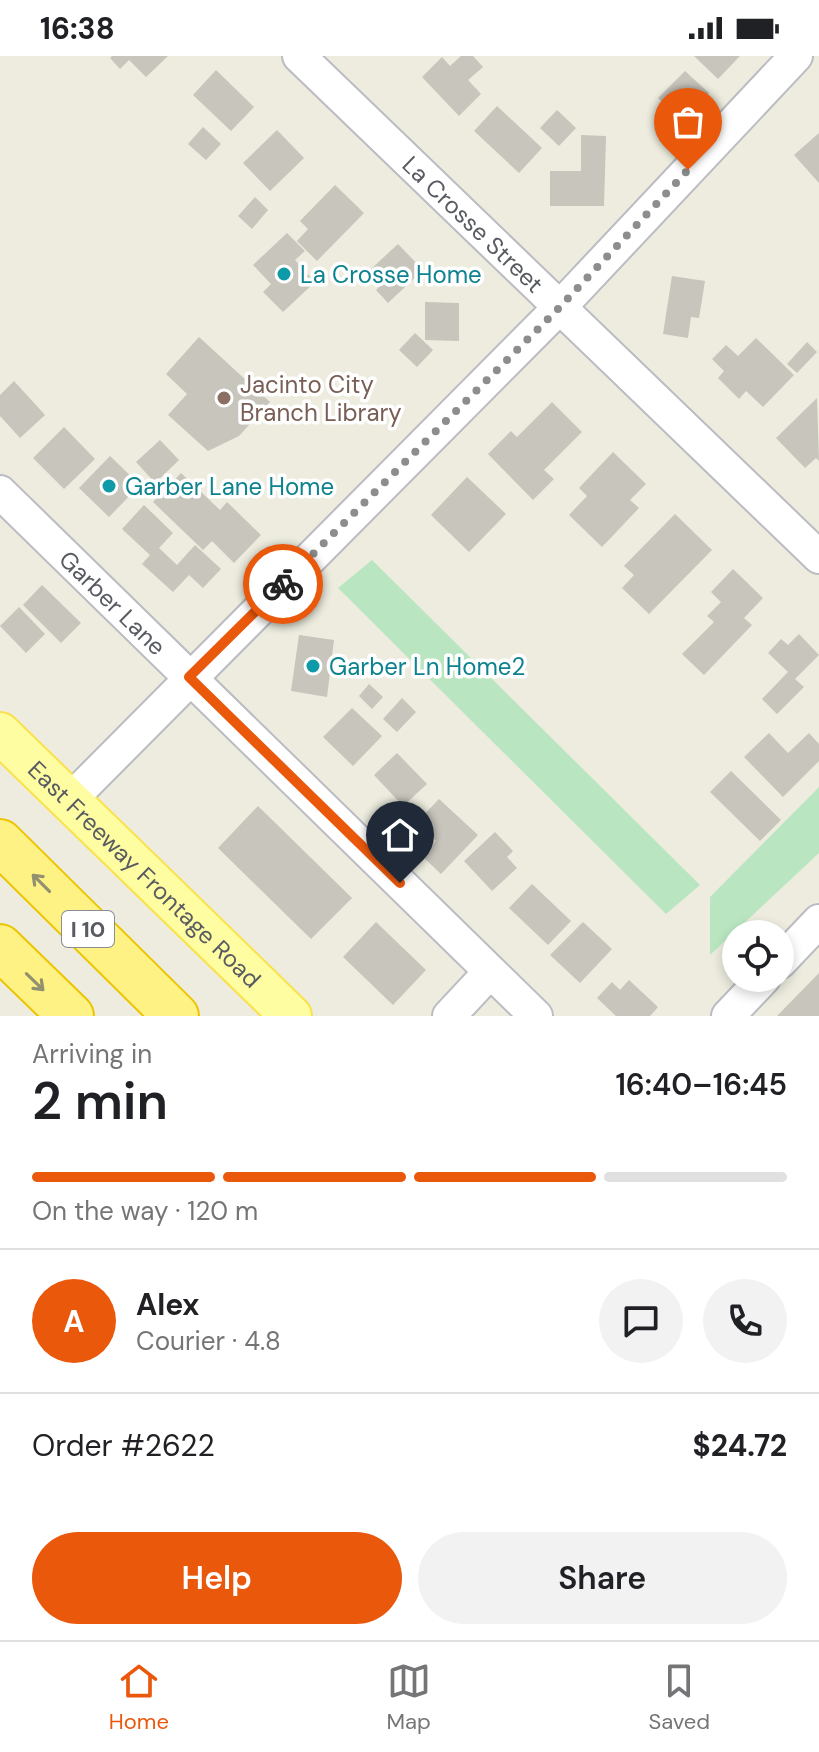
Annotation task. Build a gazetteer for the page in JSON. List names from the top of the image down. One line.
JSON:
{"streets":{"highway":["I 10"],"main road":["East Freeway Frontage Road"],"street":["La Crosse Street","Garber Lane"]},"places":["La Crosse Home","Jacinto City Branch Library","Garber Lane Home","Garber Ln Home2"],"page":{"status":"16:38","heading":["2 min","Arriving in","16:40–16:45"],"panel":["Alex","Courier · 4.8","Order #2622","$24.72"],"bar":"On the way · 120 m","round":"A","buttons":["Help","Share"],"tabs":["Home","Map","Saved"]}}
